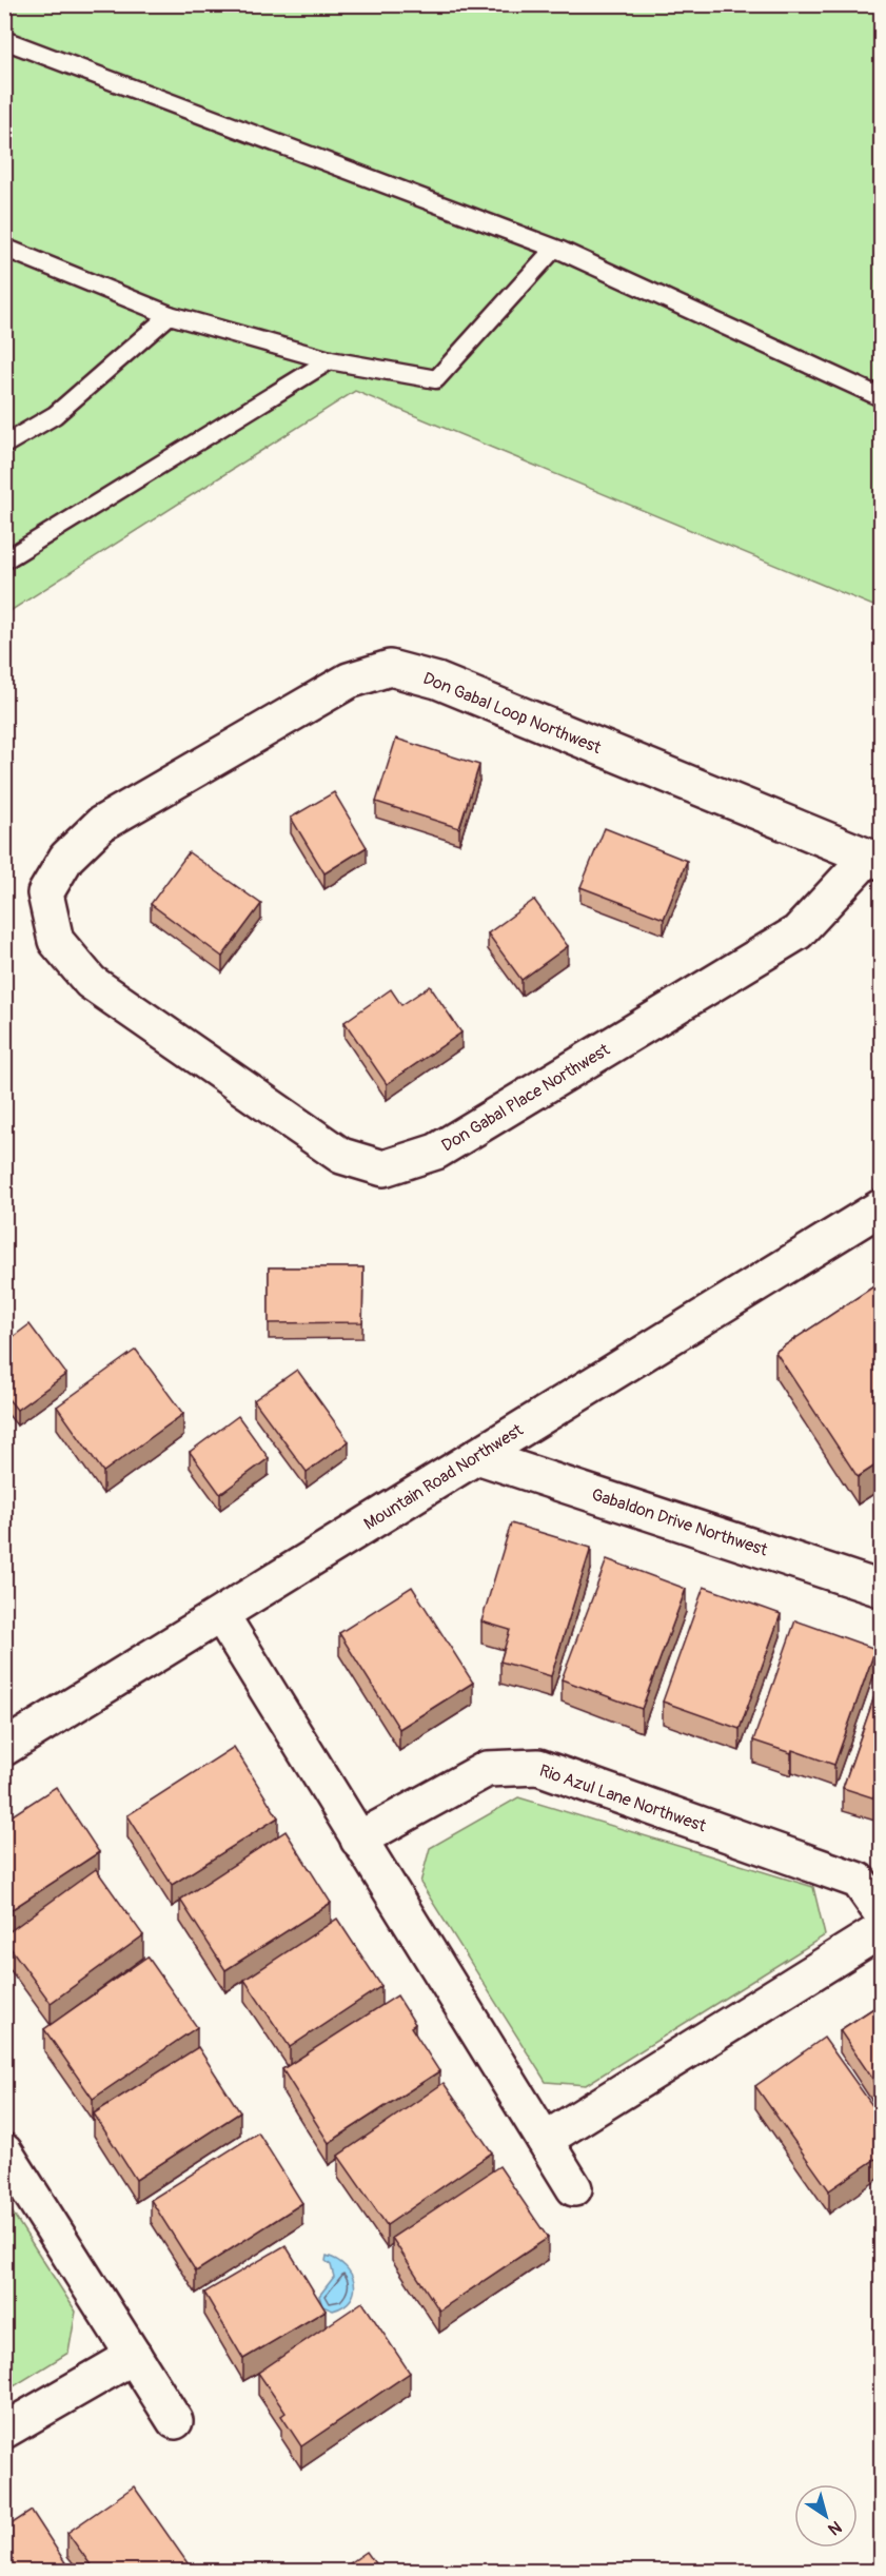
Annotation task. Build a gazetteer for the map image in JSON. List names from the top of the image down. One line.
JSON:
{"streets":{"street":["Don Gabal Loop Northwest","Don Gabal Place Northwest","Mountain Road Northwest","Gabaldon Drive Northwest","Rio Azul Lane Northwest"]},"crossings":[["Don Gabal Loop Northwest","Don Gabal Place Northwest"],["Mountain Road Northwest","Gabaldon Drive Northwest"]],"north":"bottom right"}
